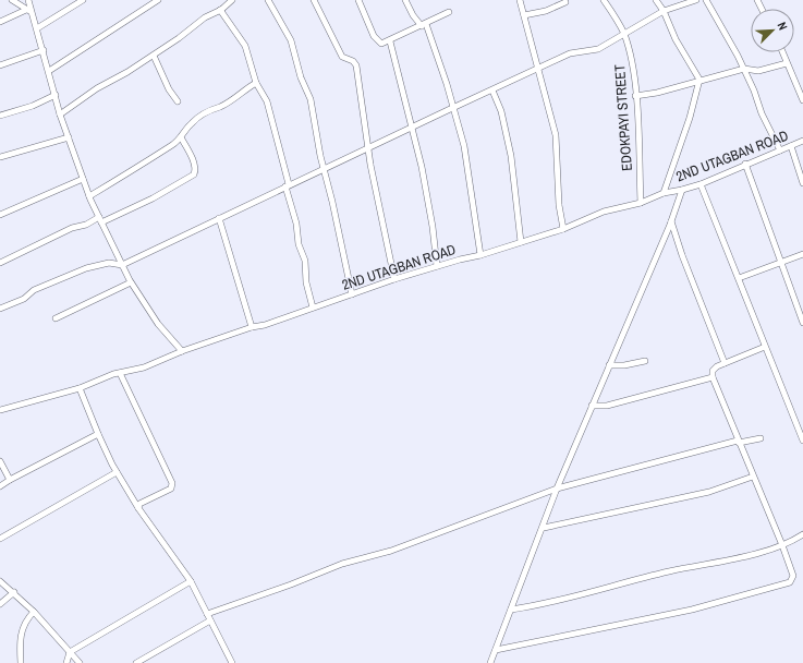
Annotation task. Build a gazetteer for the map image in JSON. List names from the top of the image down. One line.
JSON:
{"streets":{"street":["EDOKPAYI STREET","2ND UTAGBAN ROAD"]},"crossings":[["EDOKPAYI STREET","2ND UTAGBAN ROAD"]],"north":"top right"}
